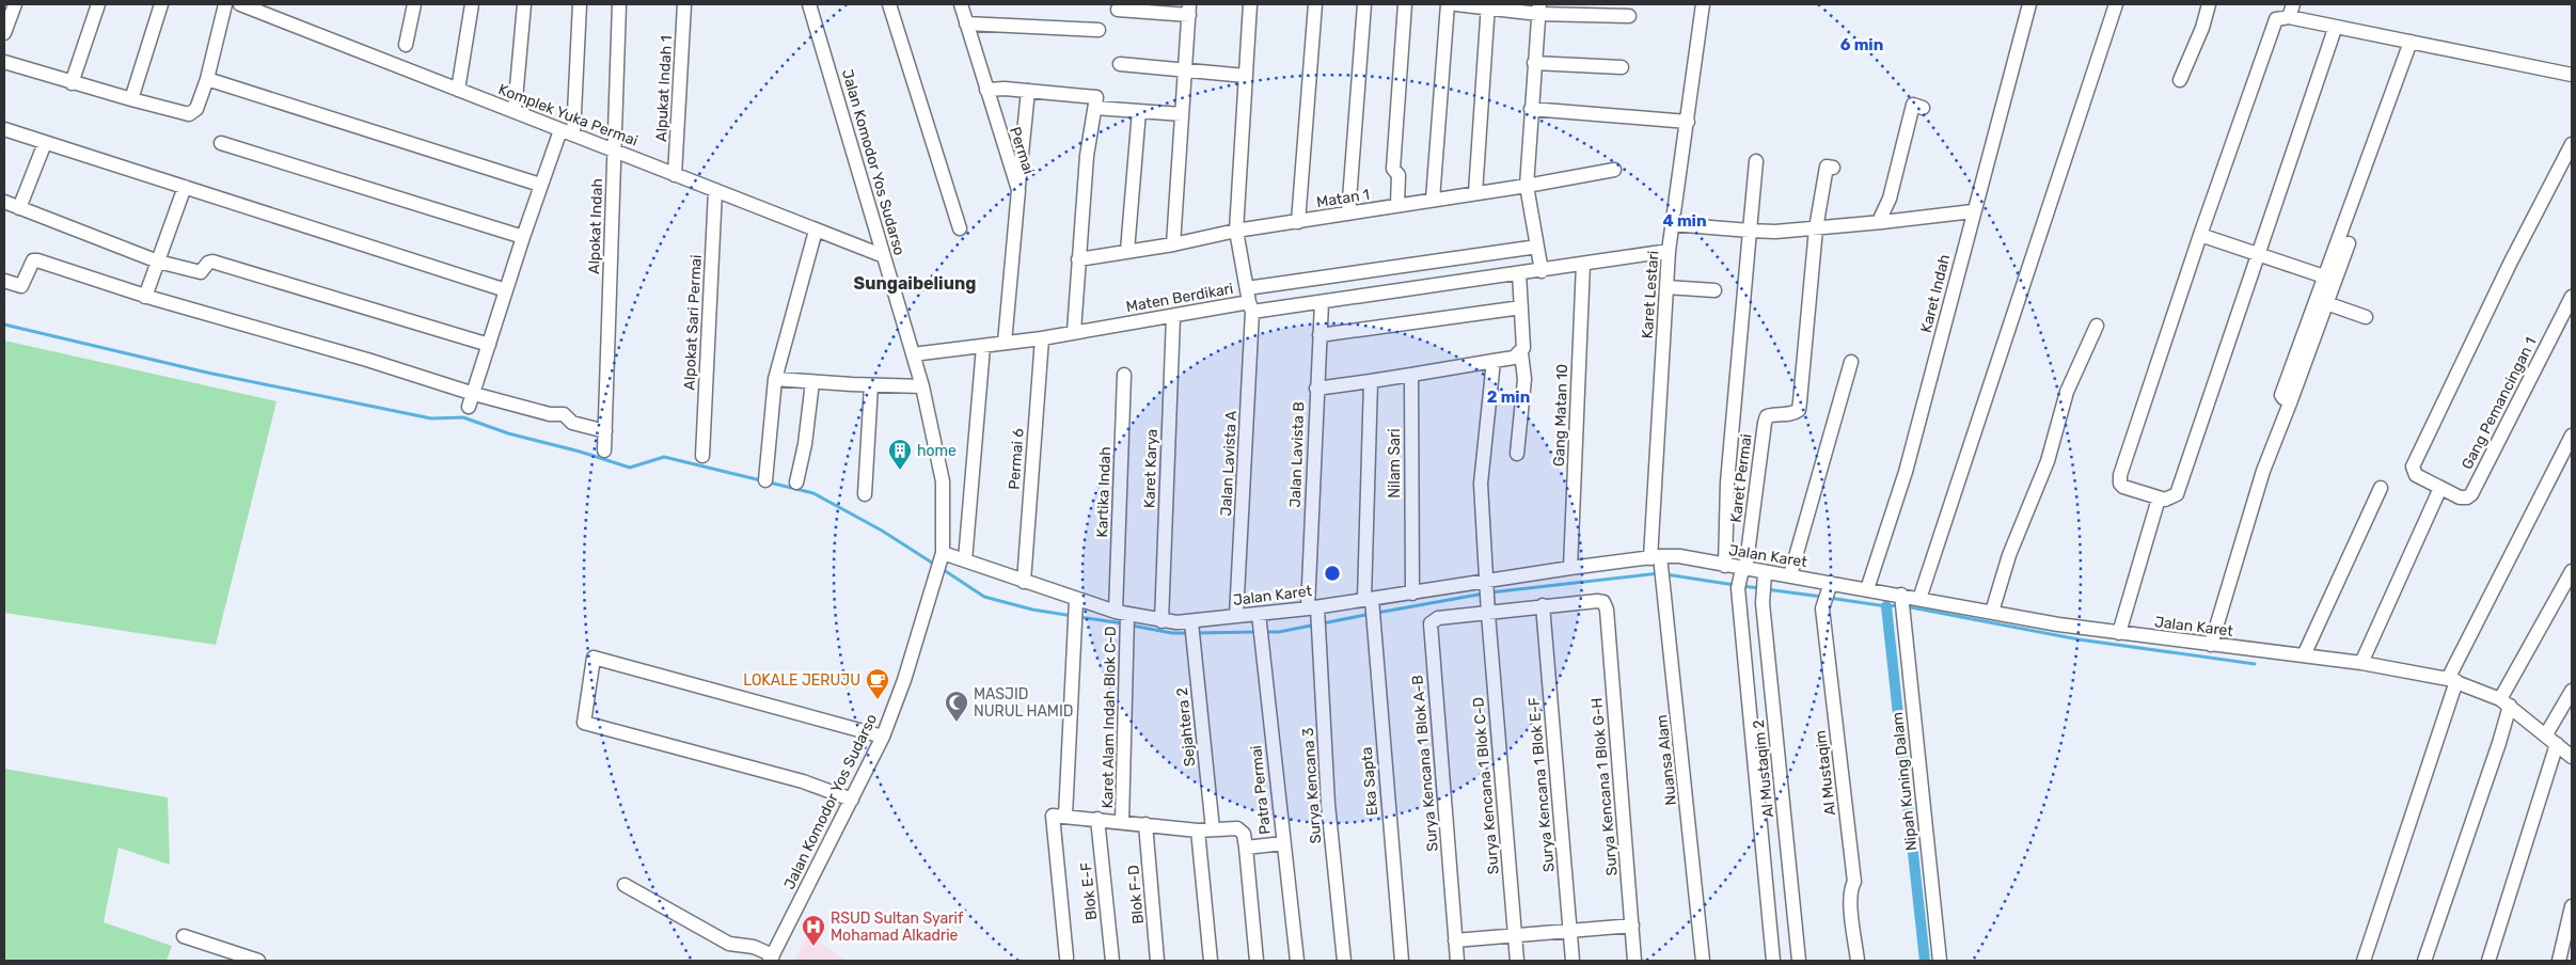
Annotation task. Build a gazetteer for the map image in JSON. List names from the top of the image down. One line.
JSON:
{"streets":{"street":["Alpukat Indah 1","Komplek Yuka Permai","Permai","Jalan Komodor Yos Sudarso","Matan 1","Alpokat Indah","Karet Indah","Karet Lestari","Maten Berdikari","Alpokat Sari Permai","Gang Pemancingan 1","Gang Matan 10","Jalan Lavista B","Permai 6","Jalan Lavista A","Nilam Sari","Karet Karya","Karet Permai","Kartika Indah","Jalan Karet","Karet Alam Indah Blok C-D","Sejahtera 2","Nuansa Alam","Surya Kencana 1 Blok A-B","Al Mustaqim 2","Al Mustaqim","Eka Sapta","Nipah Kuning Dalam","Surya Kencana 1 Blok E-F","Surya Kencana 3","Surya Kencana 1 Blok C-D","Surya Kencana 1 Blok G-H","Patra Permai","Blok E-F","Blok F-D"]},"crossings":[["Alpukat Indah 1","Komplek Yuka Permai"],["Komplek Yuka Permai","Jalan Komodor Yos Sudarso"],["Komplek Yuka Permai","Alpokat Indah"],["Komplek Yuka Permai","Alpokat Sari Permai"],["Permai","Maten Berdikari"],["Jalan Komodor Yos Sudarso","Maten Berdikari"],["Jalan Komodor Yos Sudarso","Jalan Karet"],["Matan 1","Jalan Lavista A"],["Karet Indah","Jalan Karet"],["Karet Lestari","Maten Berdikari"],["Karet Lestari","Jalan Karet"],["Karet Lestari","Nuansa Alam"],["Maten Berdikari","Gang Matan 10"],["Maten Berdikari","Jalan Lavista B"],["Maten Berdikari","Permai 6"],["Maten Berdikari","Jalan Lavista A"],["Maten Berdikari","Karet Karya"],["Gang Matan 10","Jalan Karet"],["Jalan Lavista B","Jalan Karet"],["Jalan Lavista B","Surya Kencana 3"],["Permai 6","Jalan Karet"],["Jalan Lavista A","Jalan Karet"],["Nilam Sari","Jalan Karet"],["Karet Karya","Jalan Karet"],["Karet Permai","Jalan Karet"],["Kartika Indah","Jalan Karet"],["Kartika Indah","Karet Alam Indah Blok C-D"],["Jalan Karet","Karet Alam Indah Blok C-D"],["Jalan Karet","Sejahtera 2"],["Jalan Karet","Nuansa Alam"],["Jalan Karet","Al Mustaqim 2"],["Jalan Karet","Al Mustaqim"],["Jalan Karet","Eka Sapta"],["Jalan Karet","Nipah Kuning Dalam"],["Jalan Karet","Surya Kencana 3"],["Jalan Karet","Surya Kencana 1 Blok C-D"],["Jalan Karet","Patra Permai"],["Surya Kencana 1 Blok A-B","Surya Kencana 1 Blok E-F"],["Surya Kencana 1 Blok A-B","Surya Kencana 1 Blok C-D"],["Surya Kencana 1 Blok A-B","Surya Kencana 1 Blok G-H"]],"districts":["Sungaibeliung"],"places":{"building":["home"],"cafe":["LOKALE JERUJU"],"mosque":["MASJID NURUL HAMID"],"hospital":["RSUD Sultan Syarif Mohamad Alkadrie"]},"rings":["6 min","4 min","2 min"]}
